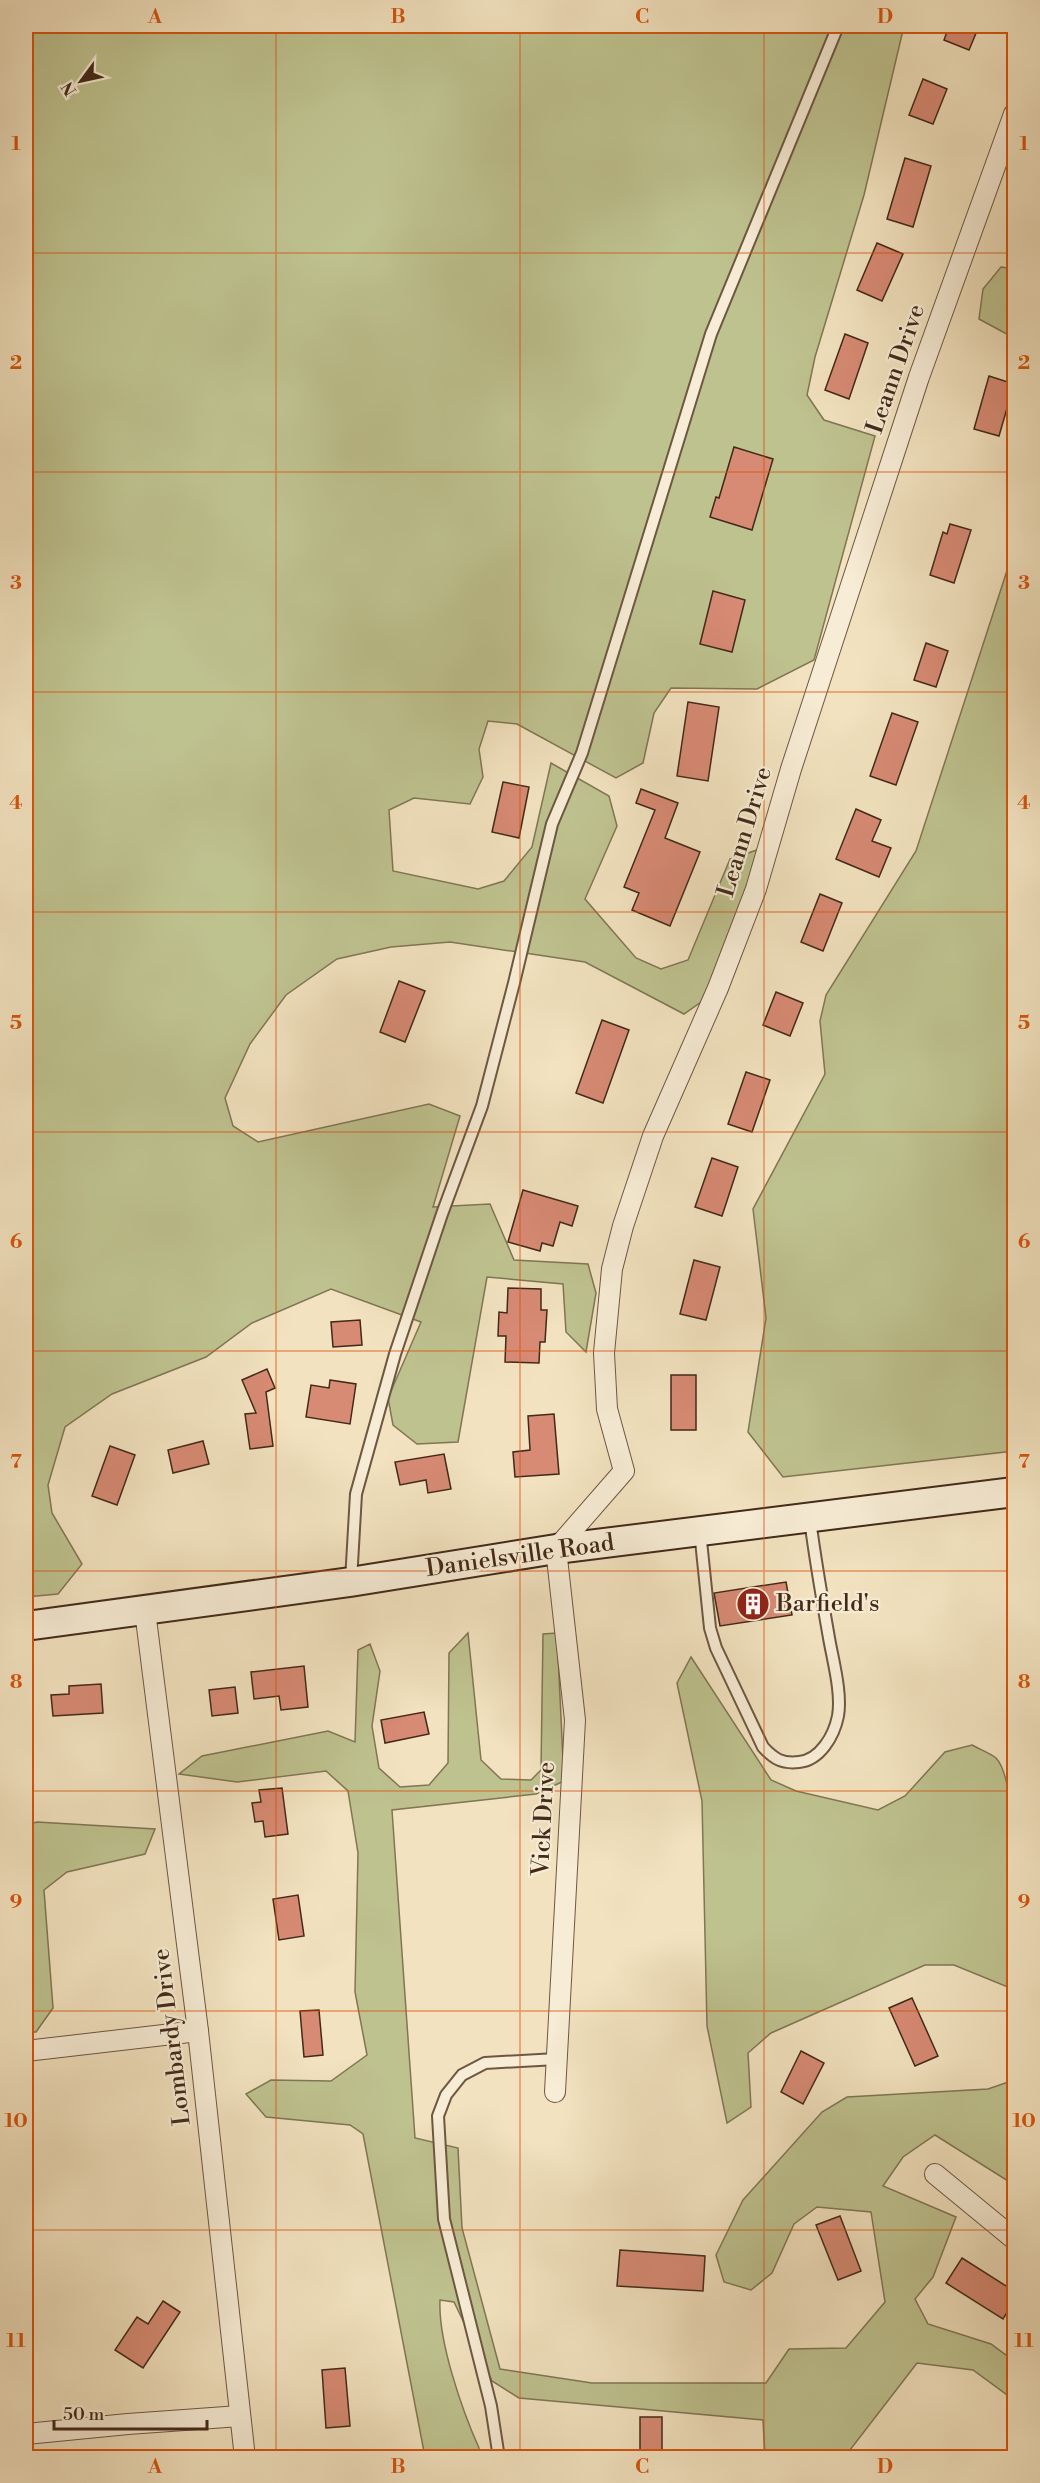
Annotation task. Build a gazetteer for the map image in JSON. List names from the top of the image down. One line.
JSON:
{"streets":{"main road":["Danielsville Road"],"street":["Leann Drive","Vick Drive","Lombardy Drive"]},"crossings":[["Leann Drive","Danielsville Road"],["Leann Drive","Vick Drive"],["Danielsville Road","Vick Drive"],["Danielsville Road","Lombardy Drive"]],"places":{"building":["Barfield's"]},"scale_bar":"50 m","north":"bottom left","grid":{"columns":["A","B","C","D"],"rows":["1","2","3","4","5","6","7","8","9","10","11"]}}
